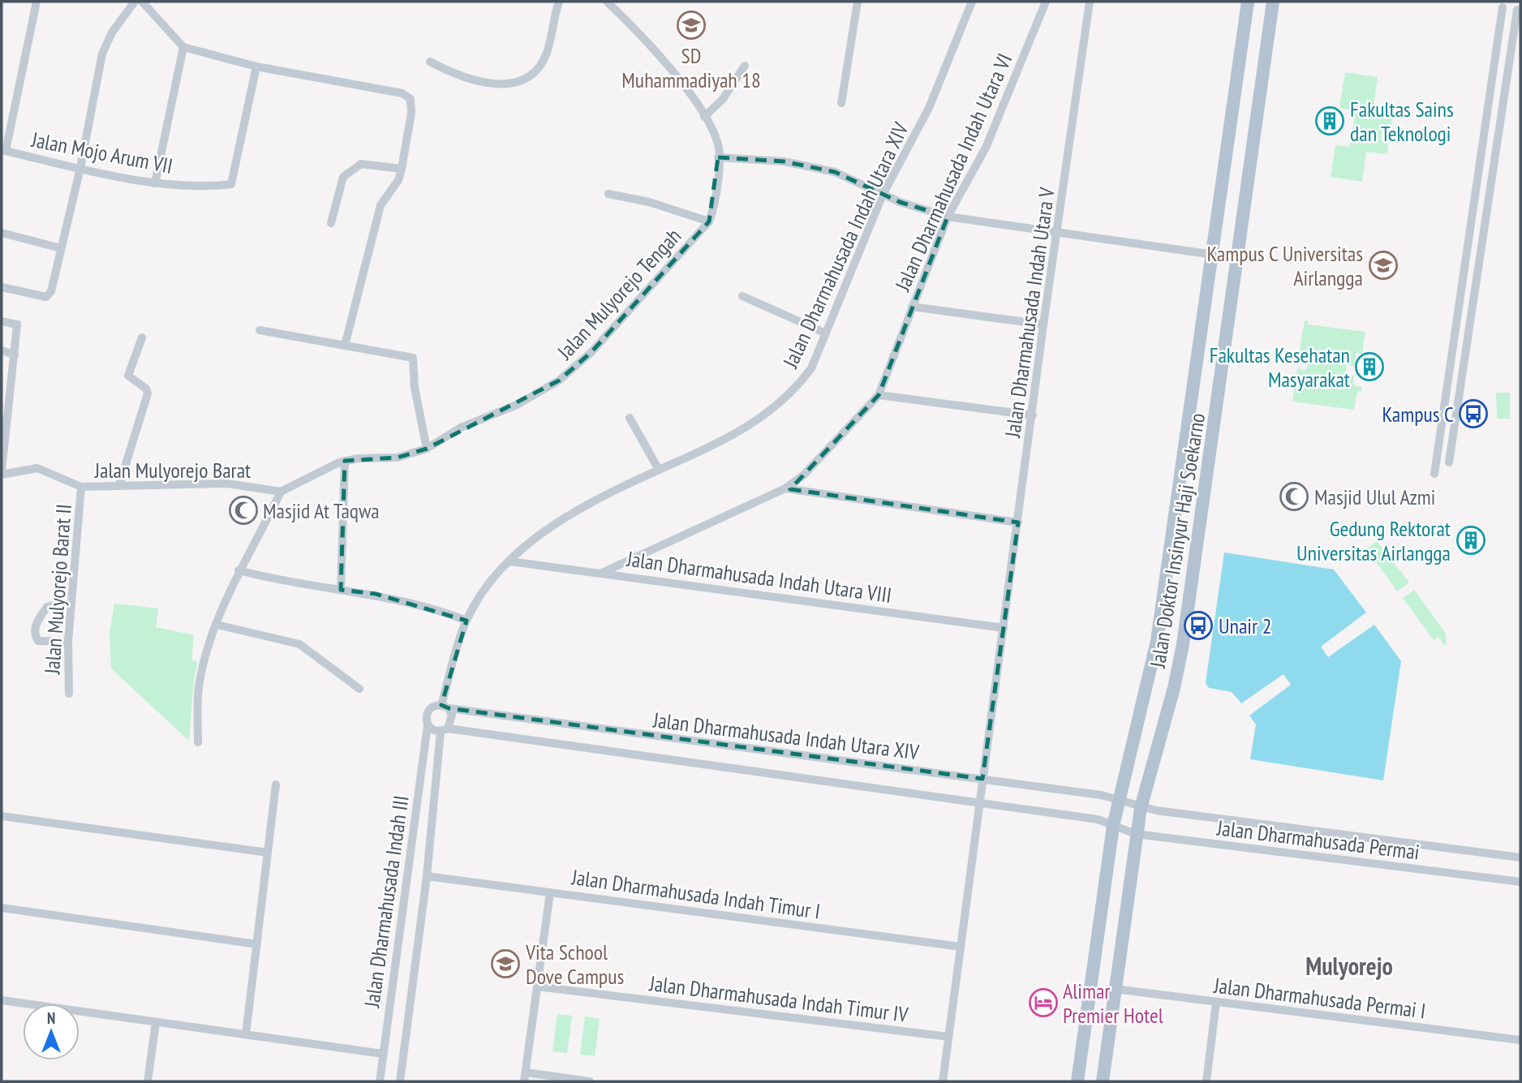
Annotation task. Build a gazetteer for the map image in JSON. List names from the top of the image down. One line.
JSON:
{"streets":{"main road":["Jalan Doktor Insinyur Haji Soekarno"],"street":["Jalan Mojo Arum VII","Jalan Dharmahusada Indah Utara VI","Jalan Dharmahusada Indah Utara XIV","Jalan Mulyorejo Tengah","Jalan Dharmahusada Indah Utara V","Jalan Mulyorejo Barat","Jalan Dharmahusada Indah Utara VIII","Jalan Mulyorejo Barat II","Jalan Dharmahusada Permai","Jalan Dharmahusada Indah Timur I","Jalan Dharmahusada Indah III","Jalan Dharmahusada Permai I","Jalan Dharmahusada Indah Timur IV"]},"crossings":[["Jalan Dharmahusada Indah Utara VI","Jalan Dharmahusada Indah Utara VIII"],["Jalan Dharmahusada Indah Utara XIV","Jalan Dharmahusada Indah Utara V"],["Jalan Dharmahusada Indah Utara XIV","Jalan Doktor Insinyur Haji Soekarno"],["Jalan Dharmahusada Indah Utara XIV","Jalan Dharmahusada Indah Utara VIII"],["Jalan Dharmahusada Indah Utara XIV","Jalan Dharmahusada Permai"],["Jalan Dharmahusada Indah Utara XIV","Jalan Dharmahusada Indah III"],["Jalan Mulyorejo Tengah","Jalan Mulyorejo Barat"],["Jalan Dharmahusada Indah Utara V","Jalan Dharmahusada Indah Utara VIII"],["Jalan Dharmahusada Indah Utara V","Jalan Dharmahusada Indah Timur I"],["Jalan Dharmahusada Indah Utara V","Jalan Dharmahusada Indah Timur IV"],["Jalan Mulyorejo Barat","Jalan Mulyorejo Barat II"],["Jalan Doktor Insinyur Haji Soekarno","Jalan Dharmahusada Permai"],["Jalan Doktor Insinyur Haji Soekarno","Jalan Dharmahusada Permai I"],["Jalan Dharmahusada Indah Timur I","Jalan Dharmahusada Indah III"]],"districts":["Mulyorejo"],"places":{"school or university":["SD Muhammadiyah 18","Kampus C Universitas Airlangga","Vita School Dove Campus"],"building":["Fakultas Sains dan Teknologi","Fakultas Kesehatan Masyarakat","Gedung Rektorat Universitas Airlangga"],"bus stop":["Kampus C","Unair 2"],"mosque":["Masjid Ulul Azmi","Masjid At Taqwa"],"hotel":["Alimar Premier Hotel"]},"north":"top"}
